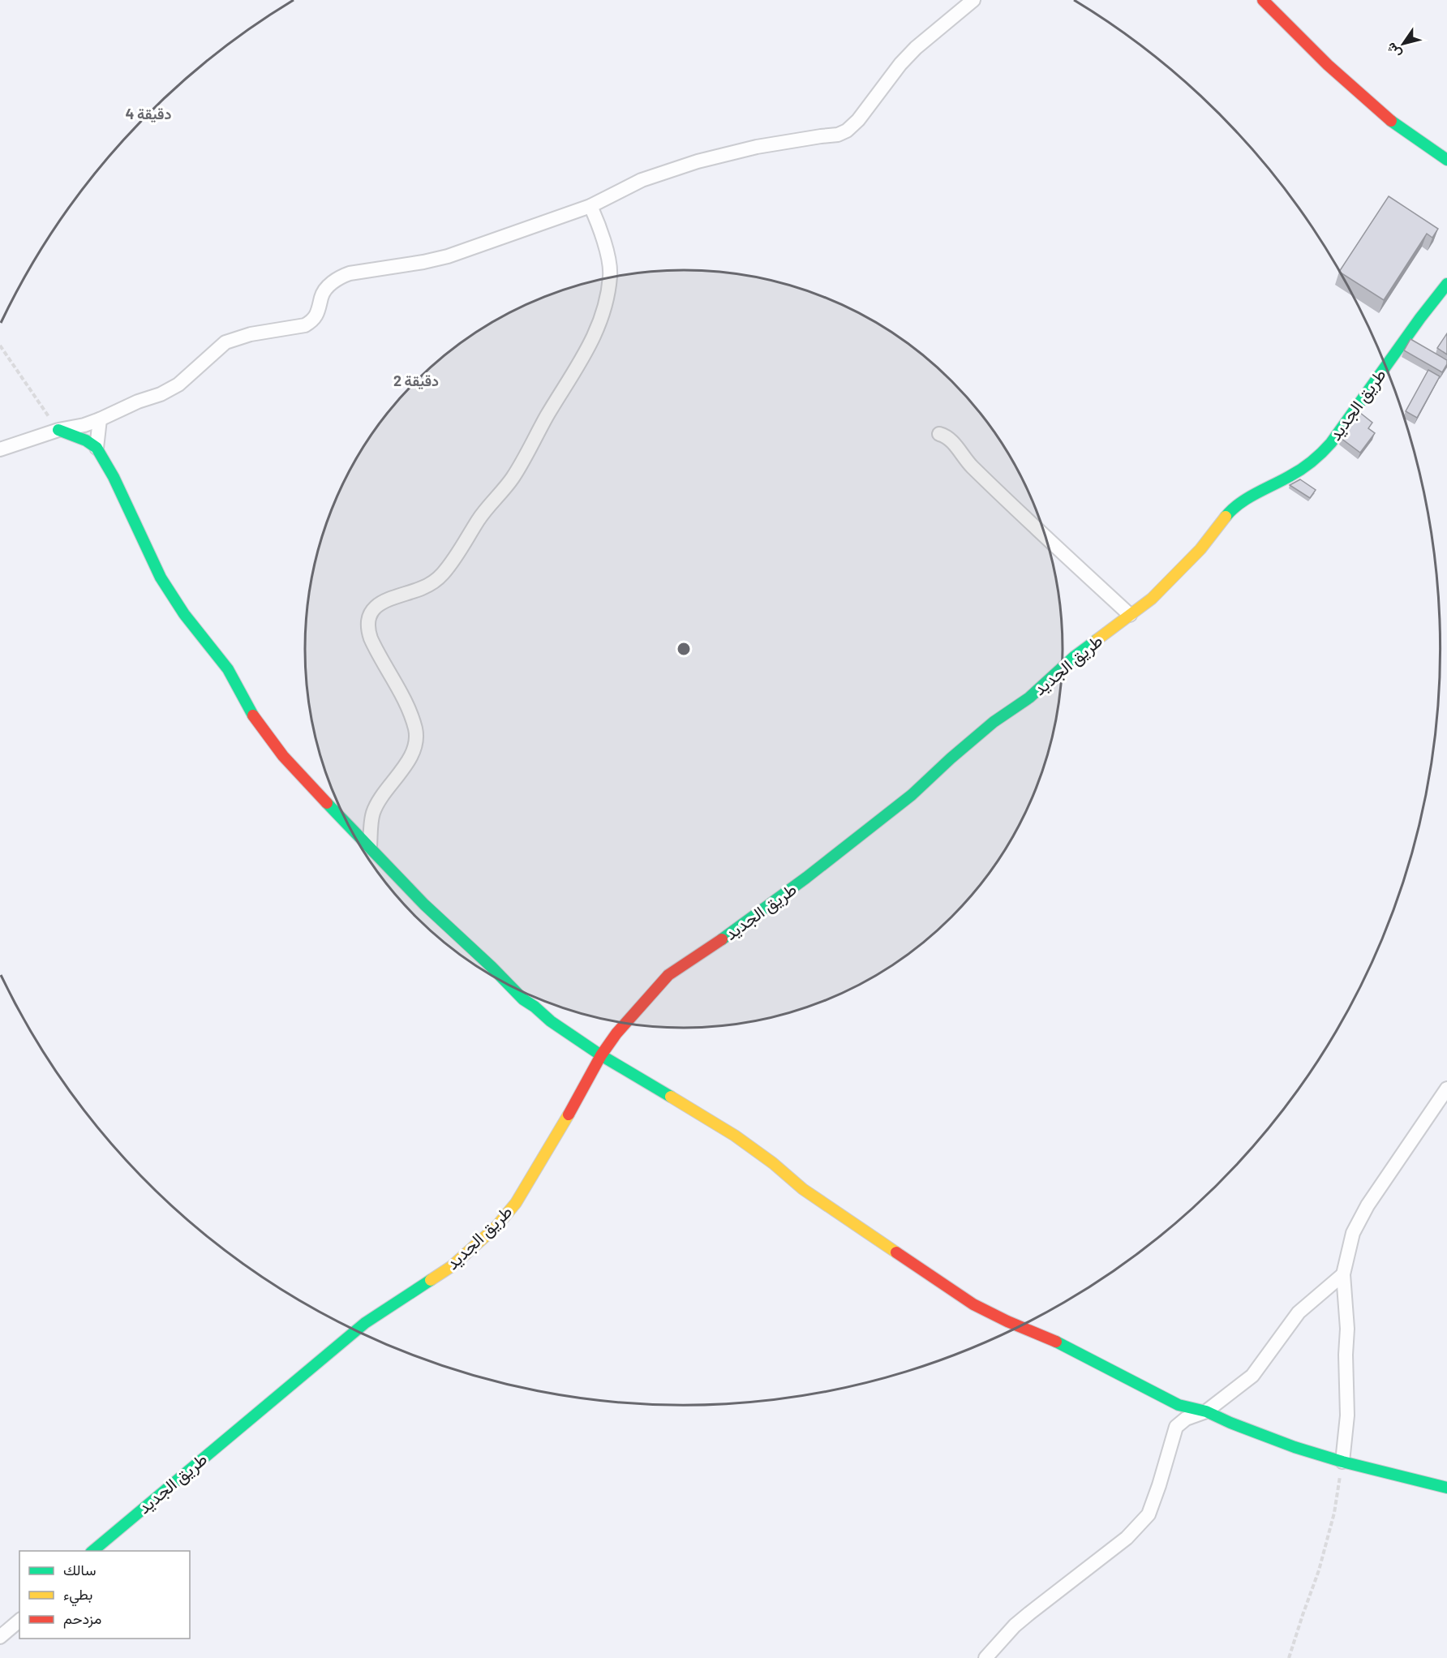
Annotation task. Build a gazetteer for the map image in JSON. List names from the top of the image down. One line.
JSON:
{"streets":{"street":["طريق الجديد"]},"legend":["سالك","بطيء","مزدحم"],"north":"bottom left","rings":["4 دقيقة","2 دقيقة"]}
